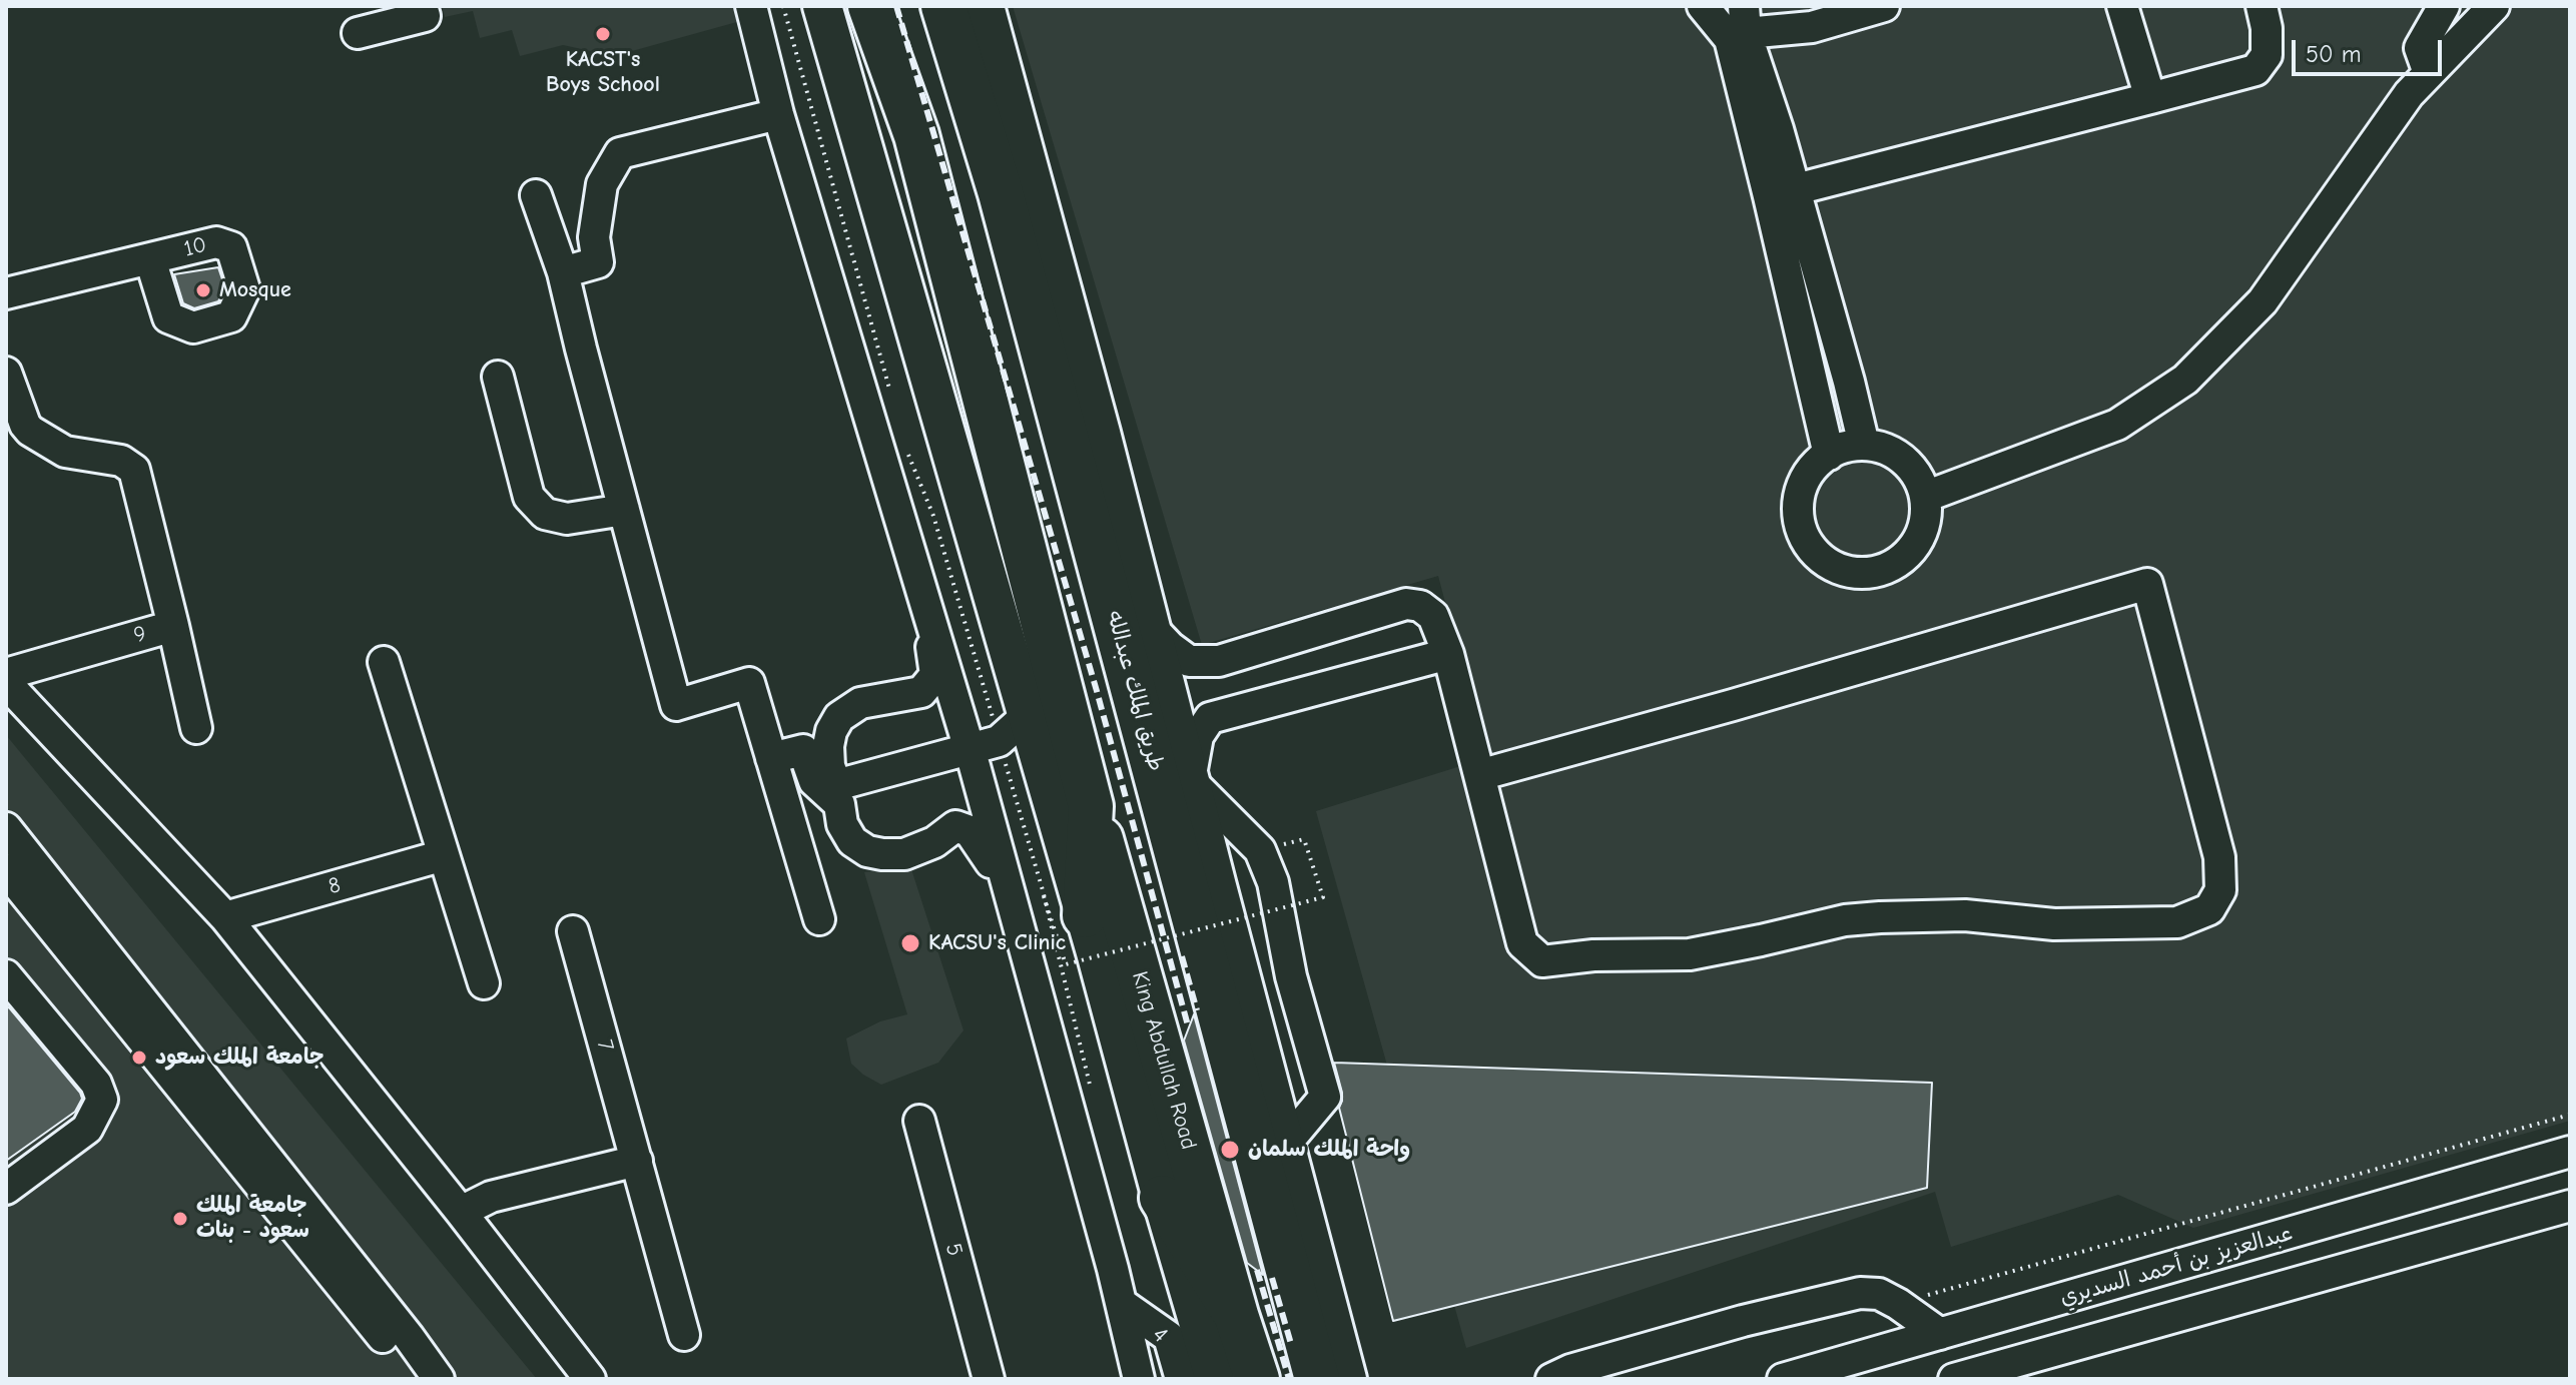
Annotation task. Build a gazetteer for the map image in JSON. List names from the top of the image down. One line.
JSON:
{"streets":{"highway":["طريق الملك عبدالله","King Abdullah Road"],"street":["9","8","7","5","عبدالعزيز بن أحمد السديري","4"]},"places":["KACST's Boys School","Mosque","KACSU's Clinic","جامعة الملك سعود","واحة الملك سلمان","جامعة الملك سعود - بنات"],"scale_bar":"50 m"}
